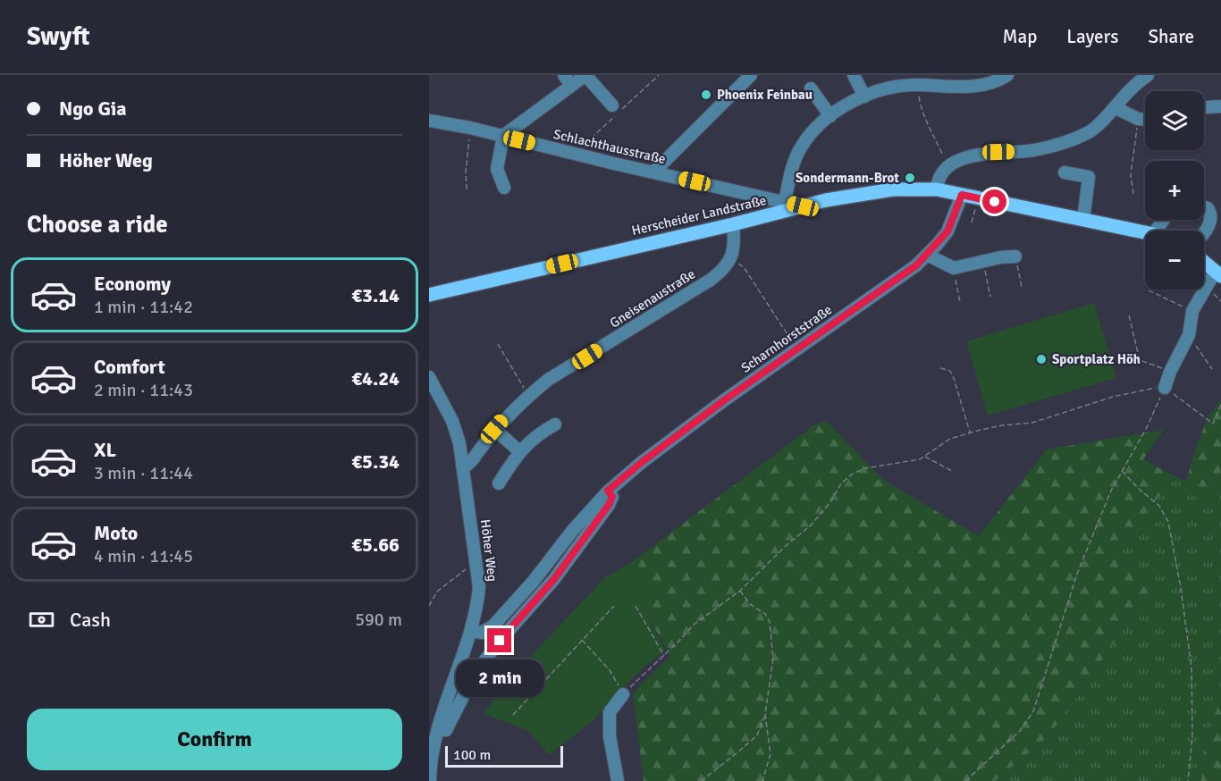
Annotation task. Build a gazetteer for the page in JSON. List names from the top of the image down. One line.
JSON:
{"streets":{"main road":["Herscheider Landstraße"],"street":["Schlachthausstraße","Gneisenaustraße","Scharnhorststraße","Höher Weg"]},"crossings":[["Schlachthausstraße","Herscheider Landstraße"],["Herscheider Landstraße","Scharnhorststraße"],["Gneisenaustraße","Höher Weg"],["Scharnhorststraße","Höher Weg"]],"places":["Phoenix Feinbau","Sondermann-Brot","Sportplatz Höh"],"scale_bar":"100 m","page":{"header":"Swyft","nav":["Map","Layers","Share"],"banner":["Ngo Gia","Höher Weg"],"map_buttons":["+","−"],"heading":"Choose a ride","list":[{"name":"Economy","note":"1 min · 11:42","value":"€3.14"},{"name":"Comfort","note":"2 min · 11:43","value":"€4.24"},{"name":"XL","note":"3 min · 11:44","value":"€5.34"},{"name":"Moto","note":"4 min · 11:45","value":"€5.66"}],"pay":["Cash","590 m"],"bubble":"2 min","buttons":"Confirm","scale":"100 m"}}
